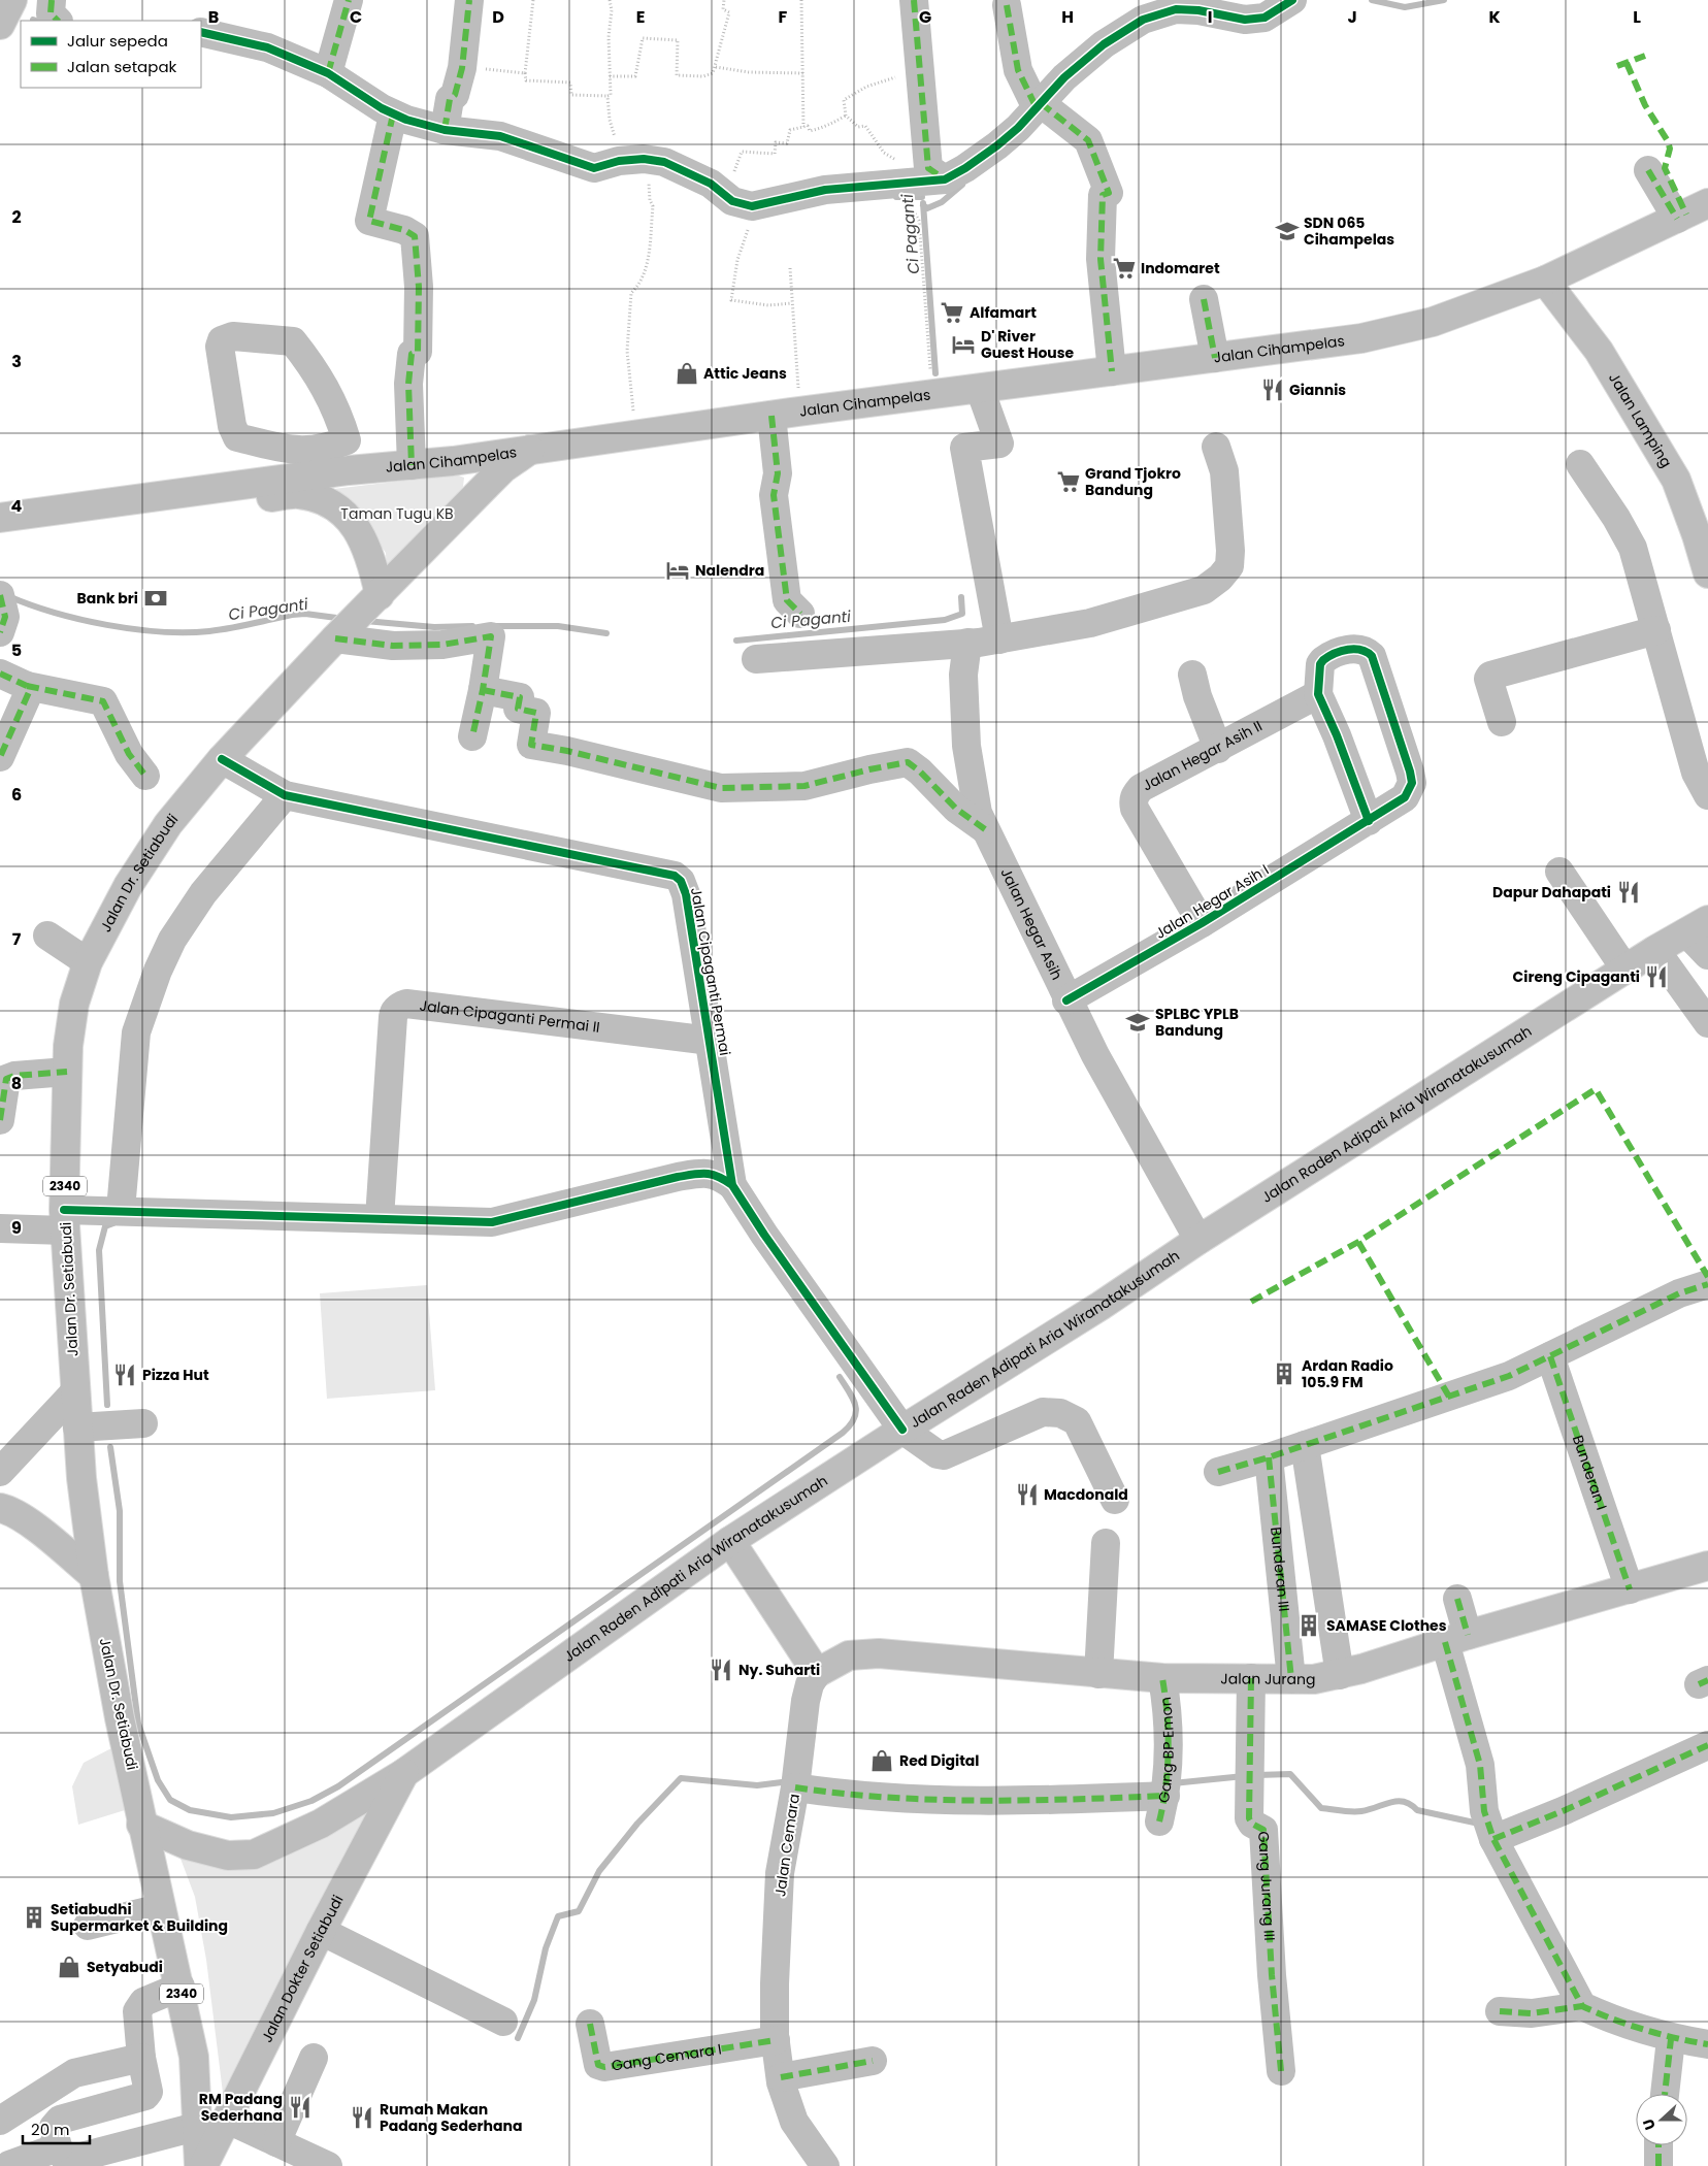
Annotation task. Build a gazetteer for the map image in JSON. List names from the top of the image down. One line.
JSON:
{"streets":{"street":["Jalan Cihampelas","Jalan Lamping","Jalan Hegar Asih II","Jalan Dr. Setiabudi","Jalan Hegar Asih I","Jalan Hegar Asih","Jalan Cipaganti Permai","Jalan Cipaganti Permai II","Jalan Raden Adipati Aria Wiranatakusumah","2340","Bunderan I","Bunderan III","Jalan Jurang","Gang BP Emon","Jalan Cemara","Gang Jurang III","Jalan Dokter Setiabudi","Gang Cemara I"]},"crossings":[["Jalan Cihampelas","Jalan Lamping"],["Jalan Cihampelas","Jalan Dr. Setiabudi"],["Jalan Hegar Asih II","Jalan Hegar Asih I"],["Jalan Dr. Setiabudi","Jalan Cipaganti Permai"],["Jalan Dr. Setiabudi","Jalan Raden Adipati Aria Wiranatakusumah"],["Jalan Hegar Asih I","Jalan Hegar Asih"],["Jalan Hegar Asih","Jalan Raden Adipati Aria Wiranatakusumah"],["Jalan Cipaganti Permai","Jalan Cipaganti Permai II"],["Jalan Cipaganti Permai","Jalan Raden Adipati Aria Wiranatakusumah"],["Jalan Raden Adipati Aria Wiranatakusumah","Jalan Dokter Setiabudi"],["Bunderan I","Jalan Jurang"],["Bunderan III","Jalan Jurang"],["Jalan Jurang","Gang BP Emon"],["Jalan Jurang","Jalan Cemara"],["Jalan Jurang","Gang Jurang III"],["Gang BP Emon","Jalan Cemara"],["Jalan Cemara","Gang Cemara I"]],"water":["Ci Paganti"],"parks":["Taman Tugu KB"],"places":{"school or university":["SDN 065 Cihampelas","SPLBC YPLB Bandung"],"supermarket":["Indomaret","Alfamart","Grand Tjokro Bandung"],"hotel":["D' River Guest House","Nalendra"],"shop":["Attic Jeans","Red Digital","Setyabudi"],"restaurant":["Giannis","Dapur Dahapati","Cireng Cipaganti","Pizza Hut","Macdonald","Ny. Suharti","RM Padang Sederhana","Rumah Makan Padang Sederhana"],"bank":["Bank bri"],"building":["Ardan Radio 105.9 FM","SAMASE Clothes","Setiabudhi Supermarket & Building"]},"legend":["Jalur sepeda","Jalan setapak"],"scale_bar":"20 m","north":"left","grid":{"columns":["B","C","D","E","F","G","H","I","J","K","L"],"rows":["2","3","4","5","6","7","8","9"]}}
